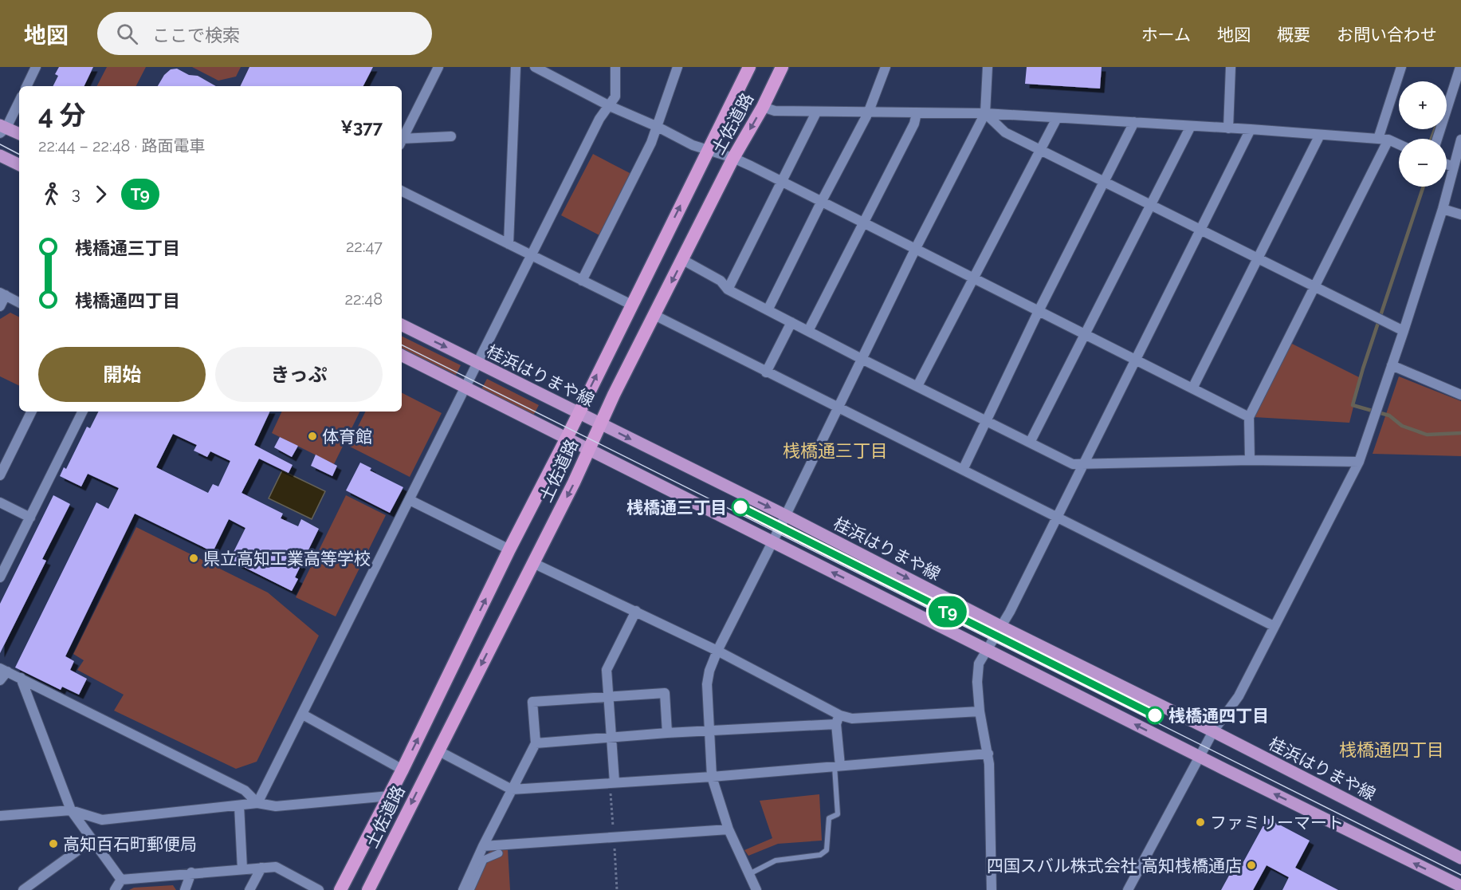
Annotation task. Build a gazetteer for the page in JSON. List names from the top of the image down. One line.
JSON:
{"streets":{"highway":["土佐道路"],"main road":["桂浜はりまや線"]},"crossings":[["土佐道路","桂浜はりまや線"]],"districts":["桟橋通三丁目","桟橋通四丁目"],"places":["体育館","桟橋通三丁目","県立高知工業高等学校","桟橋通四丁目","ファミリーマート","高知百石町郵便局","四国スバル株式会社 高知桟橋通店"],"lines":["tram line T9"],"page":{"header":"地図","search":"ここで検索","nav":["ホーム","地図","概要","お問い合わせ"],"on_map":"T9","map_buttons":["+","−"],"heading":["4 分","22:44 – 22:48 · 路面電車","¥377"],"legs":["3","T9"],"list":[{"name":"桟橋通三丁目","value":"22:47"},{"name":"桟橋通四丁目","value":"22:48"}],"buttons":["開始","きっぷ"]}}
